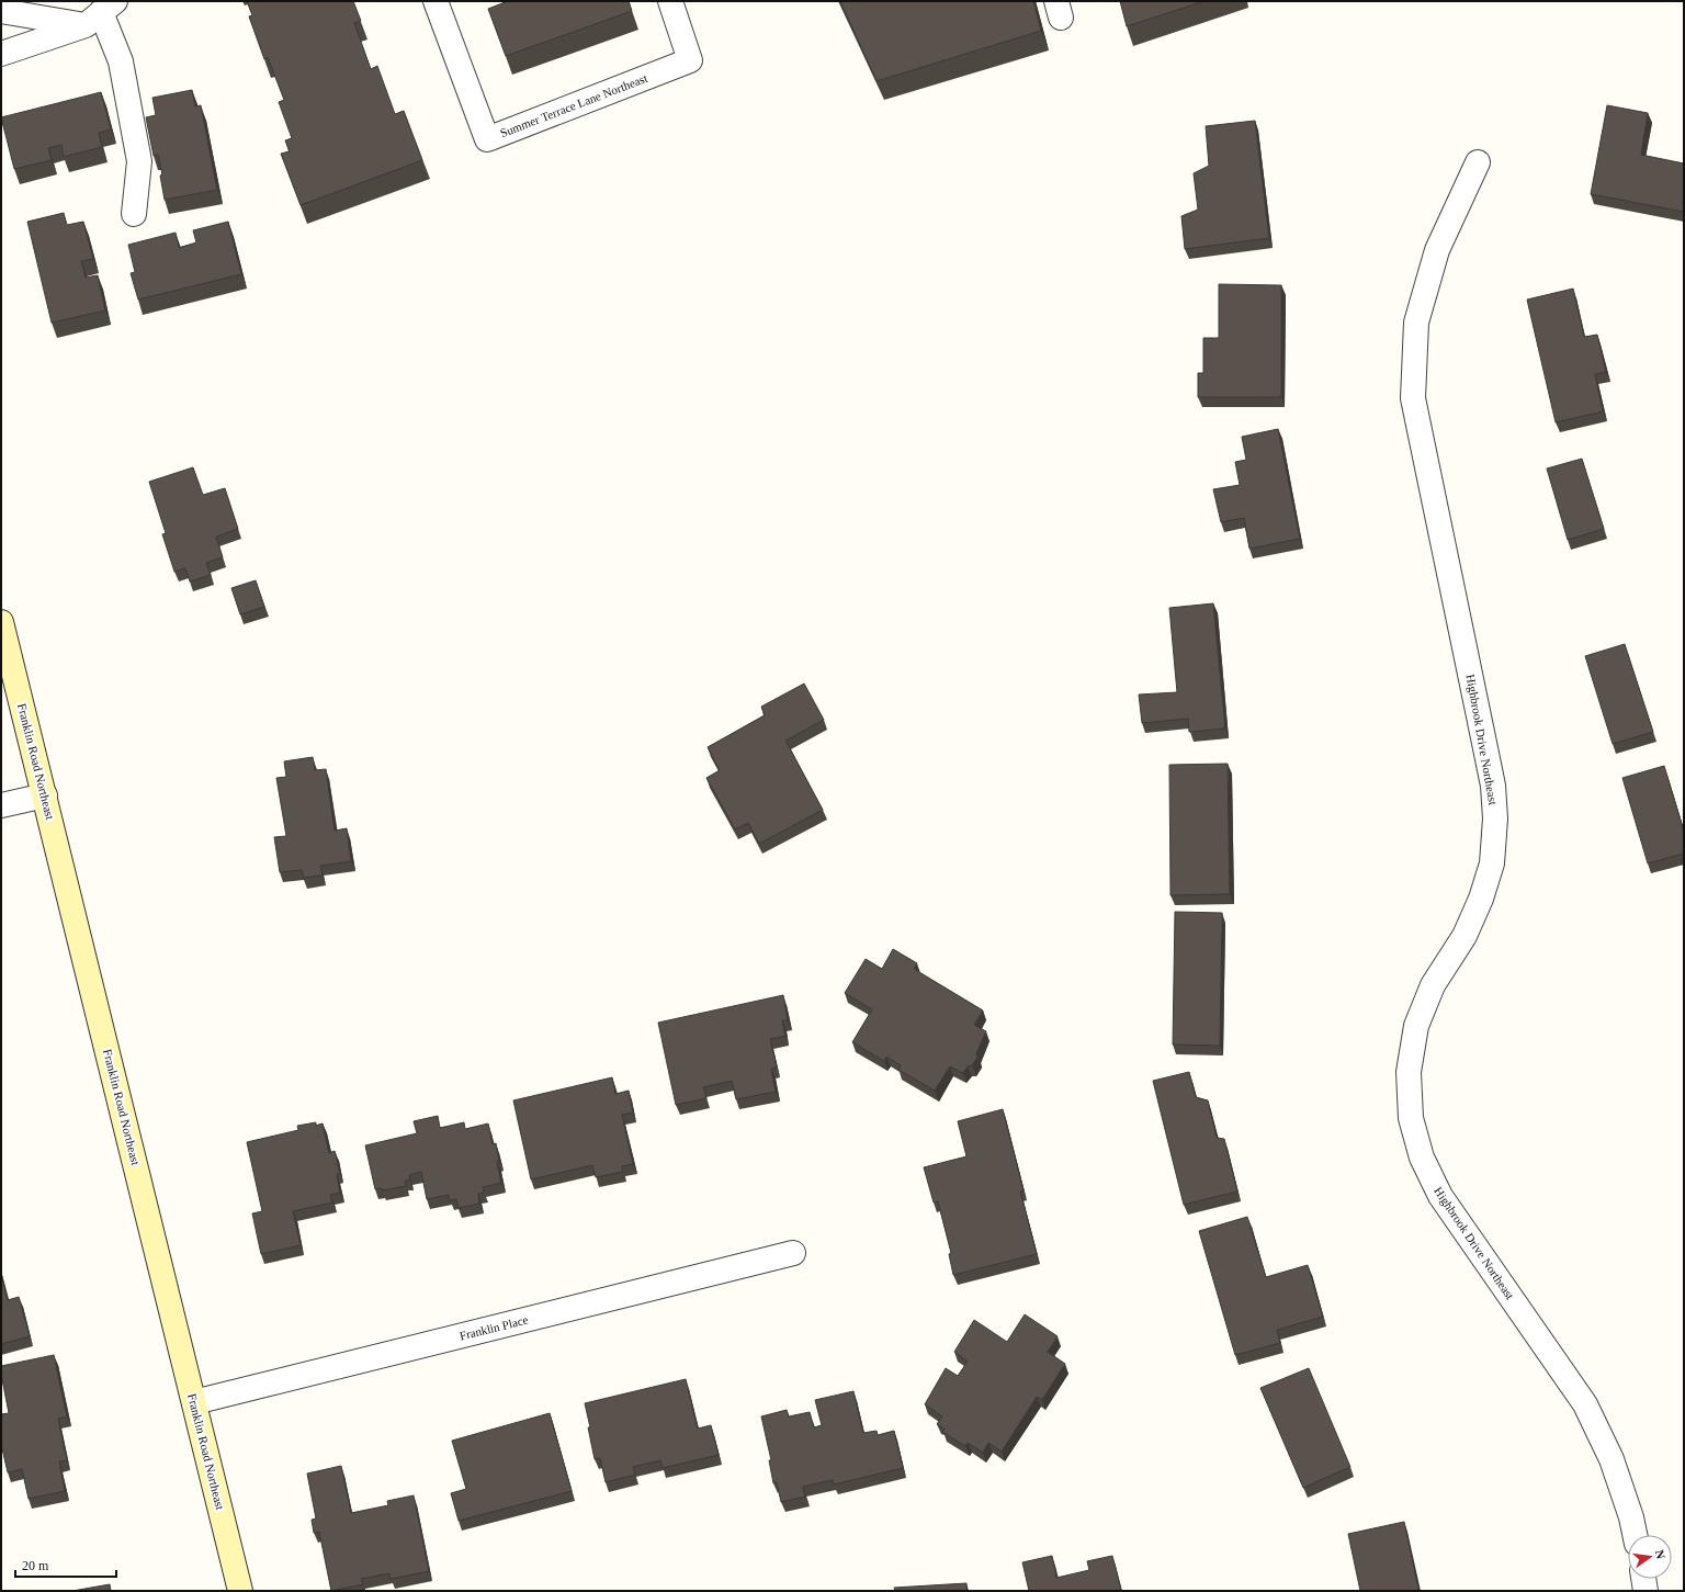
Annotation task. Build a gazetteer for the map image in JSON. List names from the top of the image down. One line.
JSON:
{"streets":{"street":["Summer Terrace Lane Northeast","Highbrook Drive Northeast","Franklin Road Northeast","Franklin Place"]},"crossings":[["Franklin Road Northeast","Franklin Place"]],"scale_bar":"20 m","north":"right"}
